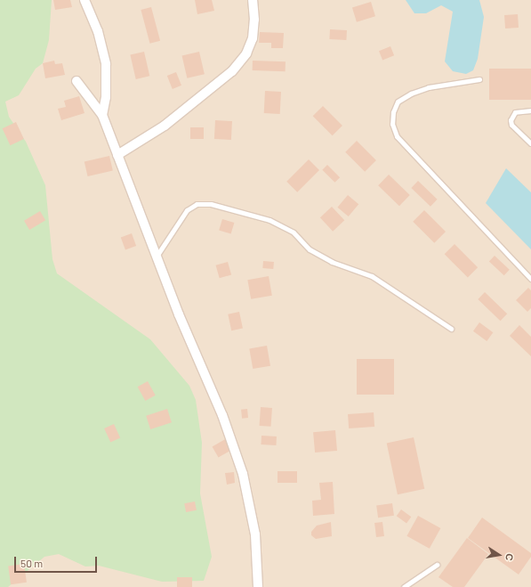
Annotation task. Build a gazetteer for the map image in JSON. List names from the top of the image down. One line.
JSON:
{"scale_bar":"50 m","north":"right"}
